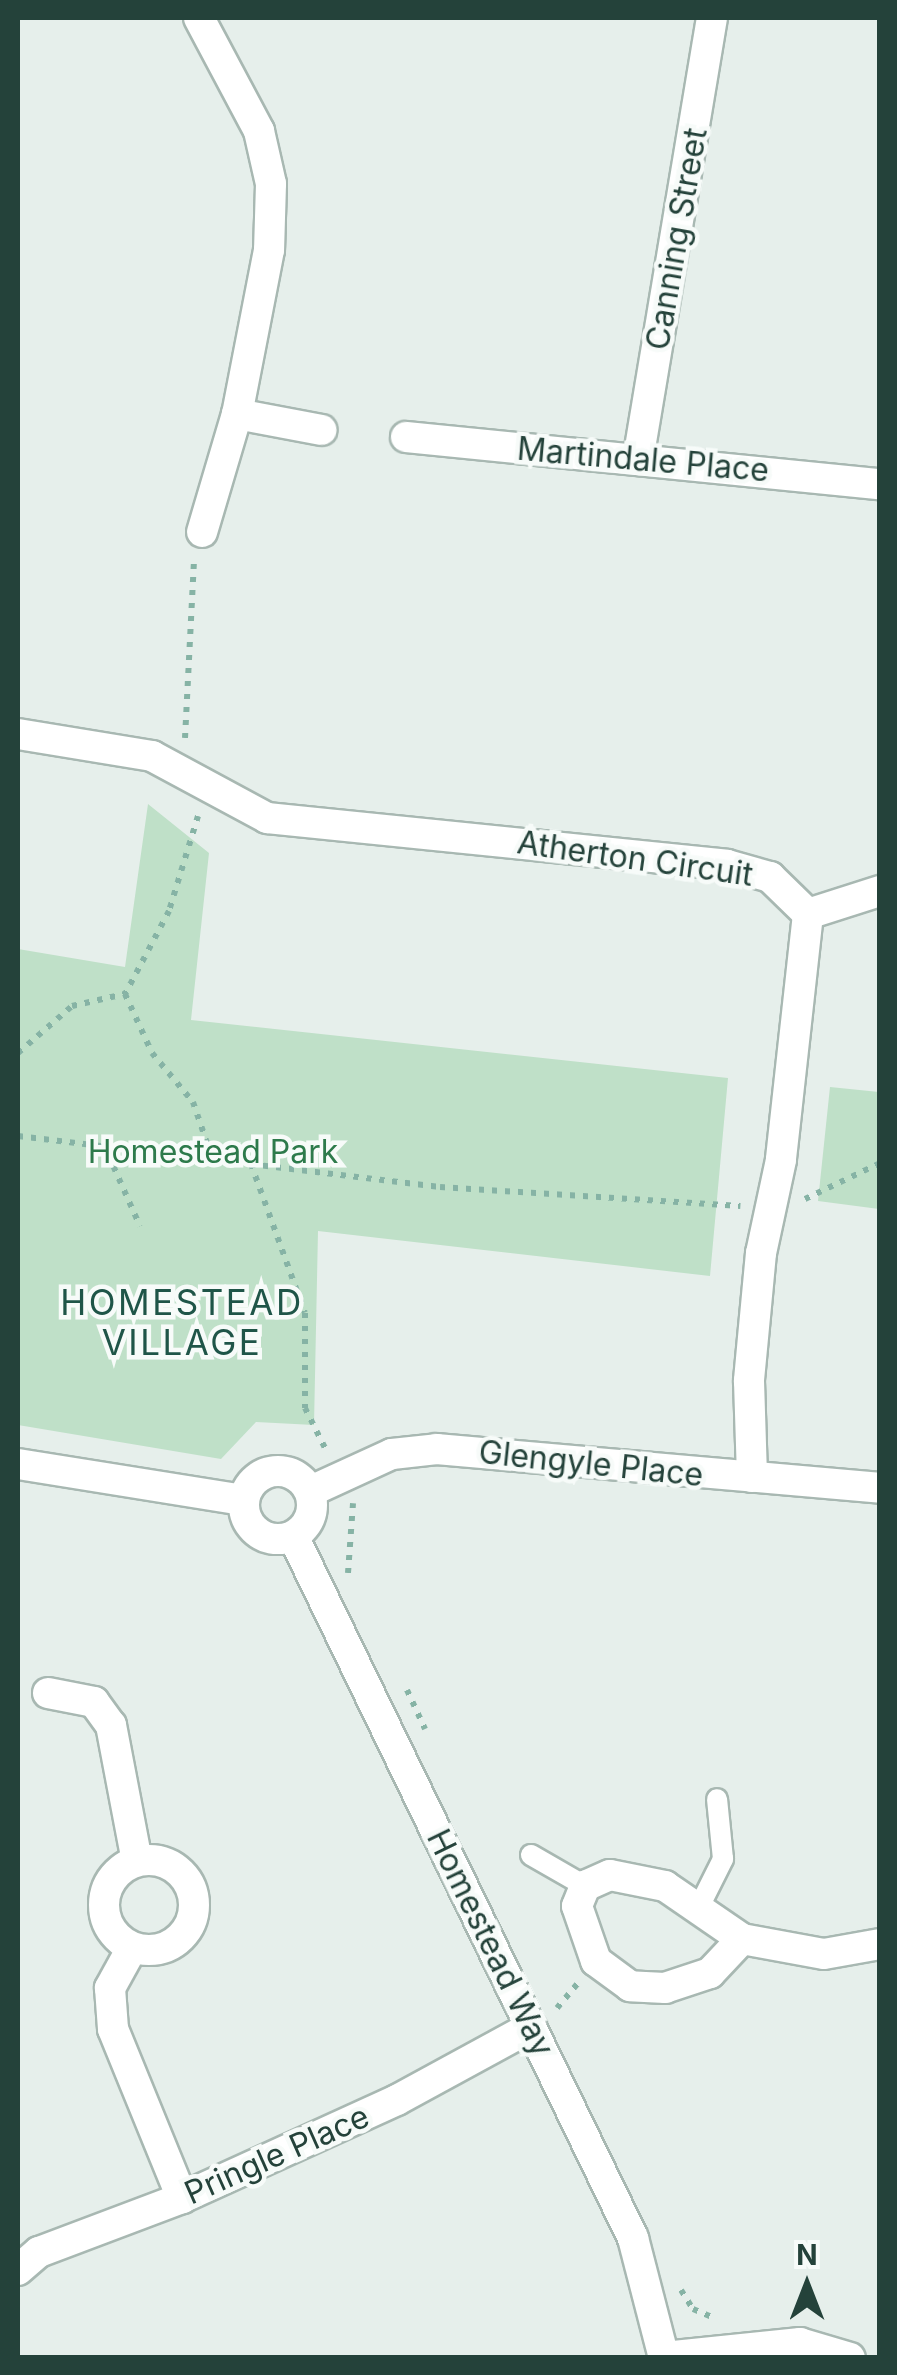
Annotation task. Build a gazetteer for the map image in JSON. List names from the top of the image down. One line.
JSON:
{"streets":{"street":["Canning Street","Martindale Place","Atherton Circuit","Glengyle Place","Homestead Way","Pringle Place"]},"crossings":[["Canning Street","Martindale Place"],["Glengyle Place","Homestead Way"],["Homestead Way","Pringle Place"]],"districts":["HOMESTEAD VILLAGE"],"parks":["Homestead Park"],"north":"top"}
